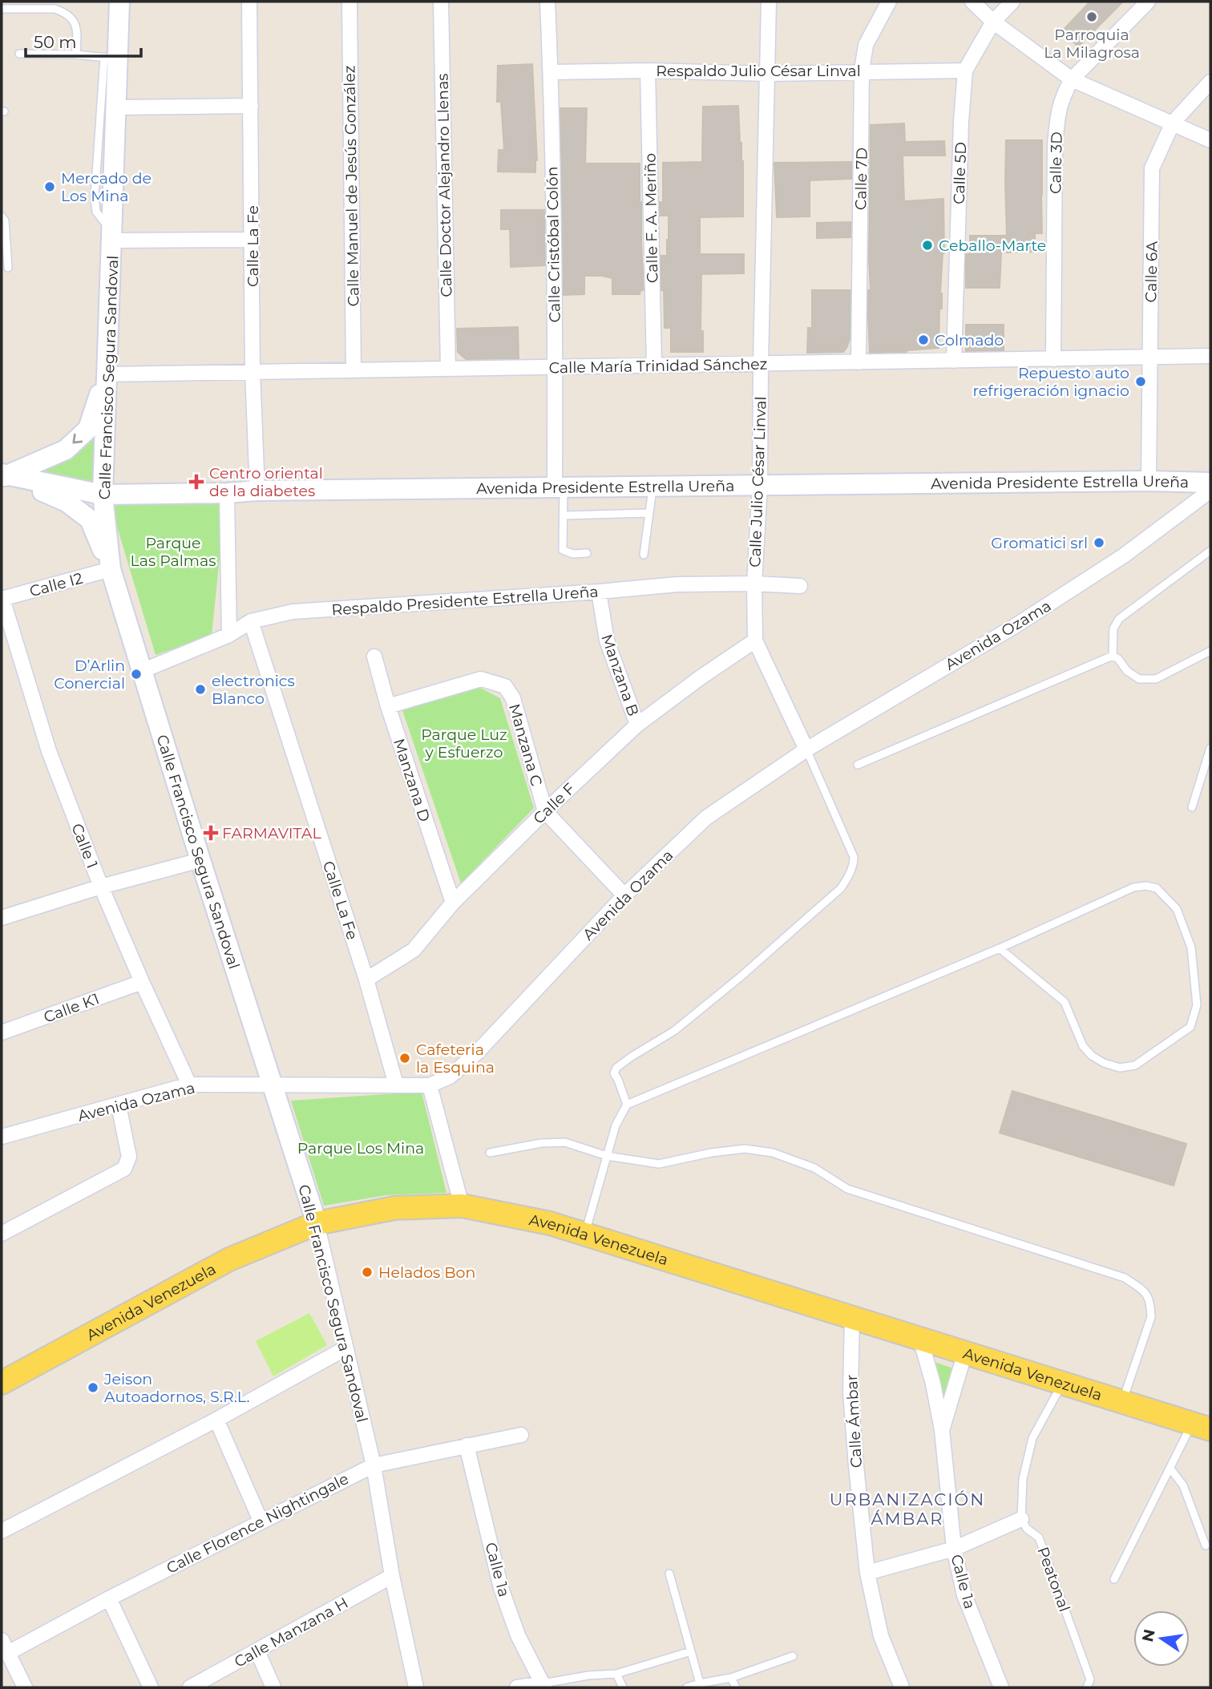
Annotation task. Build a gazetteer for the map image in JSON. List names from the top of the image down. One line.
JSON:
{"streets":{"main road":["Calle Francisco Segura Sandoval","Avenida Presidente Estrella Ureña","Avenida Venezuela"],"street":["Respaldo Julio César Linval","Calle 3D","Calle 5D","Calle 7D","Calle Doctor Alejandro Llenas","Calle Manuel de Jesús González","Calle F. A. Meriño","Calle Cristóbal Colón","Calle La Fe","Calle 6A","Calle María Trinidad Sánchez","Calle Julio César Linval","Calle I2","Respaldo Presidente Estrella Ureña","Avenida Ozama","Manzana B","Manzana C","Manzana D","Calle F","Calle 1","Calle K1","Calle Ámbar","Calle Florence Nightingale","Calle 1a","Calle Manzana H"],"lane":["Peatonal"]},"crossings":[["Respaldo Julio César Linval","Calle 5D"],["Respaldo Julio César Linval","Calle 7D"],["Respaldo Julio César Linval","Calle F. A. Meriño"],["Respaldo Julio César Linval","Calle Cristóbal Colón"],["Respaldo Julio César Linval","Calle Julio César Linval"],["Calle 3D","Calle María Trinidad Sánchez"],["Calle 5D","Calle María Trinidad Sánchez"],["Calle 7D","Calle María Trinidad Sánchez"],["Calle Doctor Alejandro Llenas","Calle María Trinidad Sánchez"],["Calle Manuel de Jesús González","Calle María Trinidad Sánchez"],["Calle F. A. Meriño","Calle María Trinidad Sánchez"],["Calle Cristóbal Colón","Calle María Trinidad Sánchez"],["Calle Cristóbal Colón","Avenida Presidente Estrella Ureña"],["Calle La Fe","Calle María Trinidad Sánchez"],["Calle La Fe","Avenida Presidente Estrella Ureña"],["Calle La Fe","Respaldo Presidente Estrella Ureña"],["Calle La Fe","Avenida Ozama"],["Calle La Fe","Calle F"],["Calle 6A","Calle María Trinidad Sánchez"],["Calle 6A","Avenida Presidente Estrella Ureña"],["Calle María Trinidad Sánchez","Calle Francisco Segura Sandoval"],["Calle María Trinidad Sánchez","Calle Julio César Linval"],["Calle Francisco Segura Sandoval","Avenida Presidente Estrella Ureña"],["Calle Francisco Segura Sandoval","Calle I2"],["Calle Francisco Segura Sandoval","Respaldo Presidente Estrella Ureña"],["Calle Francisco Segura Sandoval","Avenida Ozama"],["Calle Francisco Segura Sandoval","Avenida Venezuela"],["Calle Francisco Segura Sandoval","Calle Florence Nightingale"],["Calle Francisco Segura Sandoval","Calle Manzana H"],["Calle Julio César Linval","Avenida Presidente Estrella Ureña"],["Calle Julio César Linval","Respaldo Presidente Estrella Ureña"],["Calle Julio César Linval","Avenida Ozama"],["Calle Julio César Linval","Calle F"],["Calle I2","Calle 1"],["Respaldo Presidente Estrella Ureña","Manzana B"],["Avenida Ozama","Manzana C"],["Avenida Ozama","Calle 1"],["Manzana B","Calle F"],["Manzana C","Manzana D"],["Manzana C","Calle F"],["Manzana D","Calle F"],["Calle 1","Calle K1"],["Avenida Venezuela","Calle Ámbar"],["Avenida Venezuela","Calle 1a"],["Calle Florence Nightingale","Calle 1a"]],"districts":["URBANIZACIÓN ÁMBAR"],"parks":["Parque Las Palmas","Parque Luz y Esfuerzo","Parque Los Mina"],"places":{"other":["Parroquia La Milagrosa","Mercado de Los Mina","Ceballo-Marte","Colmado","Repuesto auto refrigeración ignacio","Gromatici srl","D’Arlin Conercial","electronics Blanco","Cafeteria la Esquina","Helados Bon","Jeison Autoadornos, S.R.L."],"health":["Centro oriental de la diabetes","FARMAVITAL"]},"scale_bar":"50 m","north":"left"}
